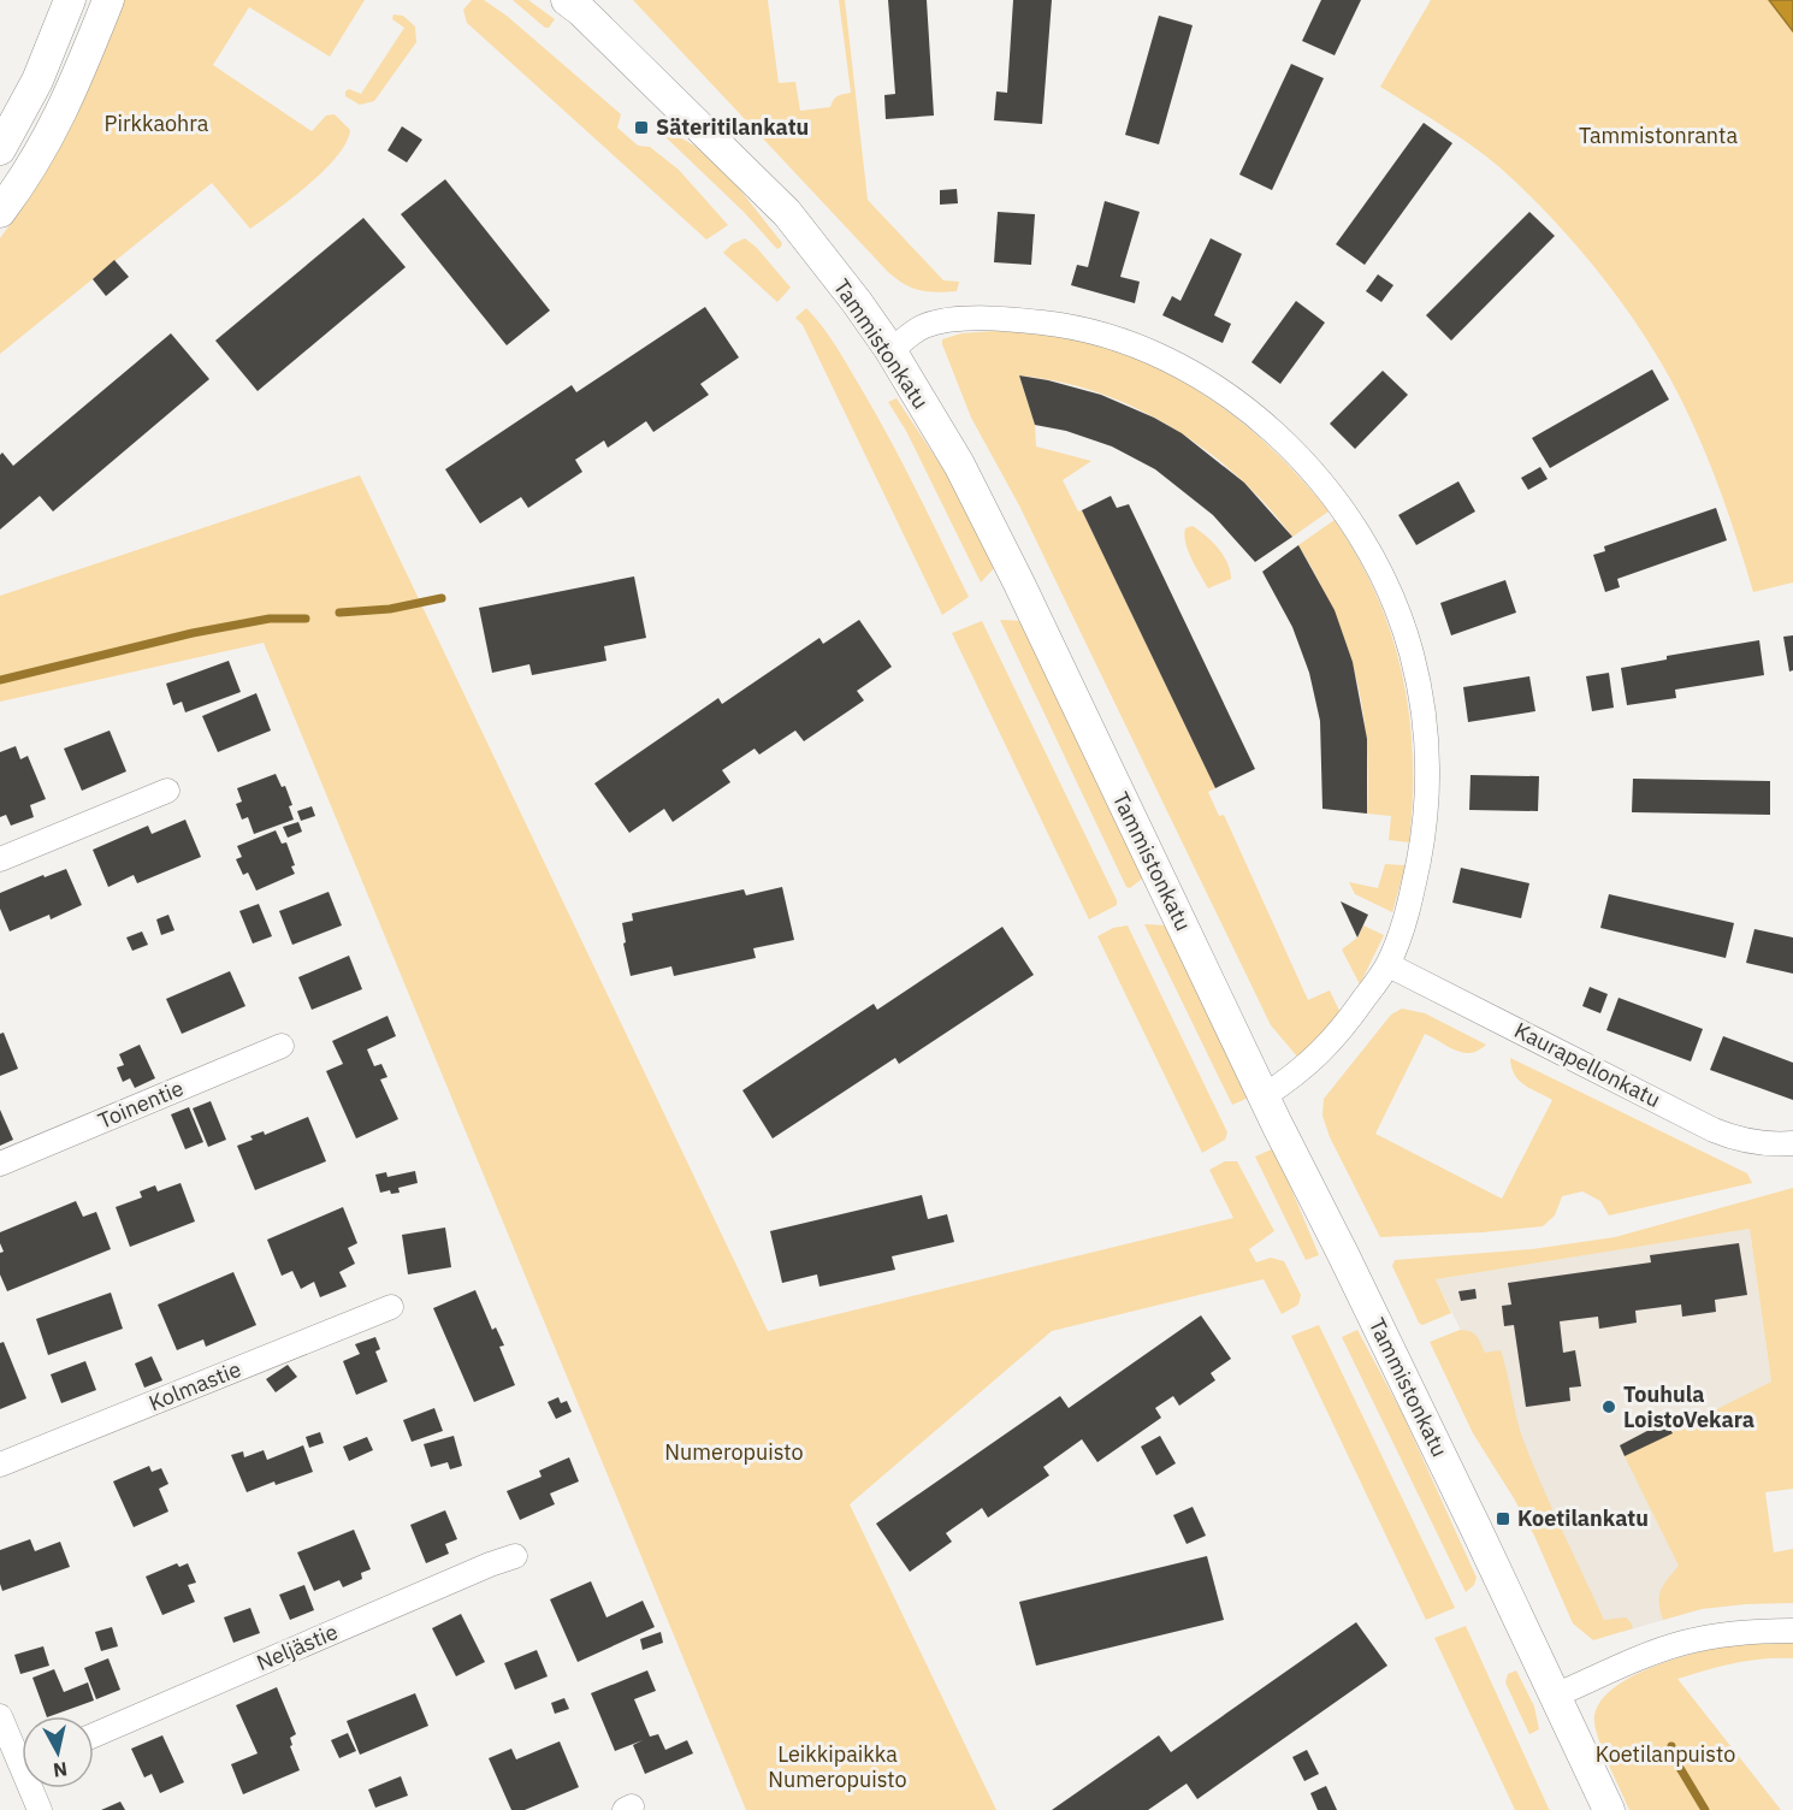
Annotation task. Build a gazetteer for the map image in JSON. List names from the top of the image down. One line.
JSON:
{"streets":{"street":["Tammistonkatu","Kaurapellonkatu","Toinentie","Kolmastie","Neljästie"]},"parks":["Pirkkaohra","Tammistonranta","Numeropuisto","Leikkipaikka Numeropuisto","Koetilanpuisto"],"places":{"transit":["Säteritilankatu","Koetilankatu"],"other":["Touhula LoistoVekara"]},"north":"bottom"}
